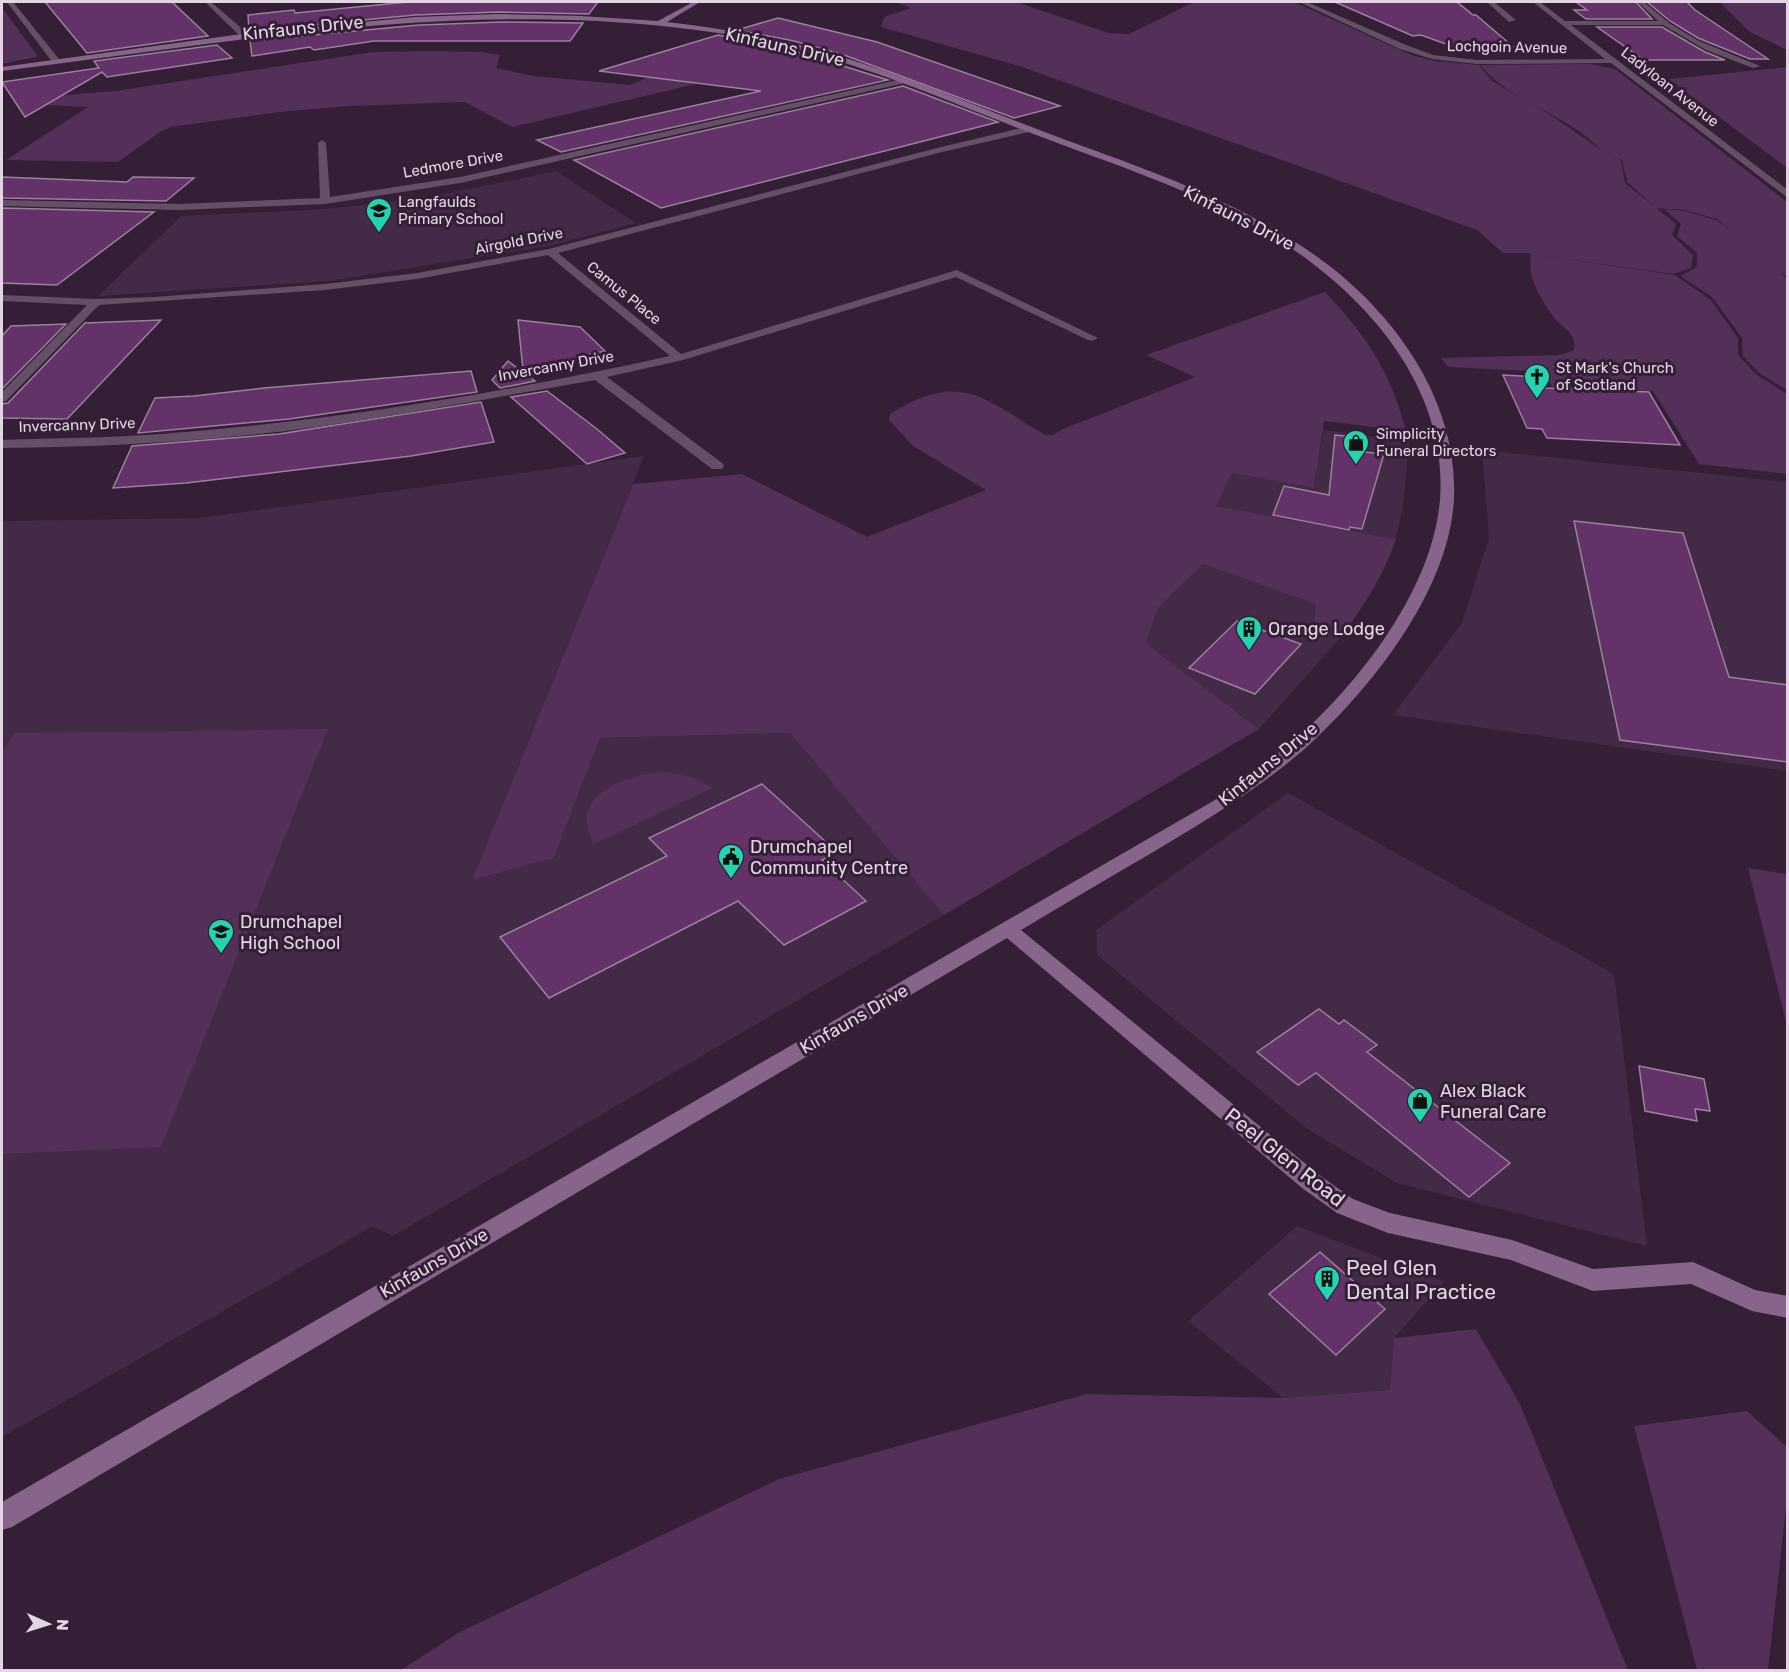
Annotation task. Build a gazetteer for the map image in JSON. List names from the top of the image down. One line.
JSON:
{"streets":{"street":["Kinfauns Drive","Lochgoin Avenue","Ladyloan Avenue","Ledmore Drive","Airgold Drive","Camus Place","Invercanny Drive","Peel Glen Road"]},"crossings":[["Kinfauns Drive","Ledmore Drive"],["Kinfauns Drive","Airgold Drive"],["Kinfauns Drive","Peel Glen Road"],["Lochgoin Avenue","Ladyloan Avenue"],["Airgold Drive","Camus Place"],["Camus Place","Invercanny Drive"]],"places":{"school or university":["Langfaulds Primary School","Drumchapel High School"],"church":["St Mark's Church of Scotland"],"shop":["Simplicity Funeral Directors","Alex Black Funeral Care"],"building":["Orange Lodge","Peel Glen Dental Practice"],"public building":["Drumchapel Community Centre"]},"north":"right"}
